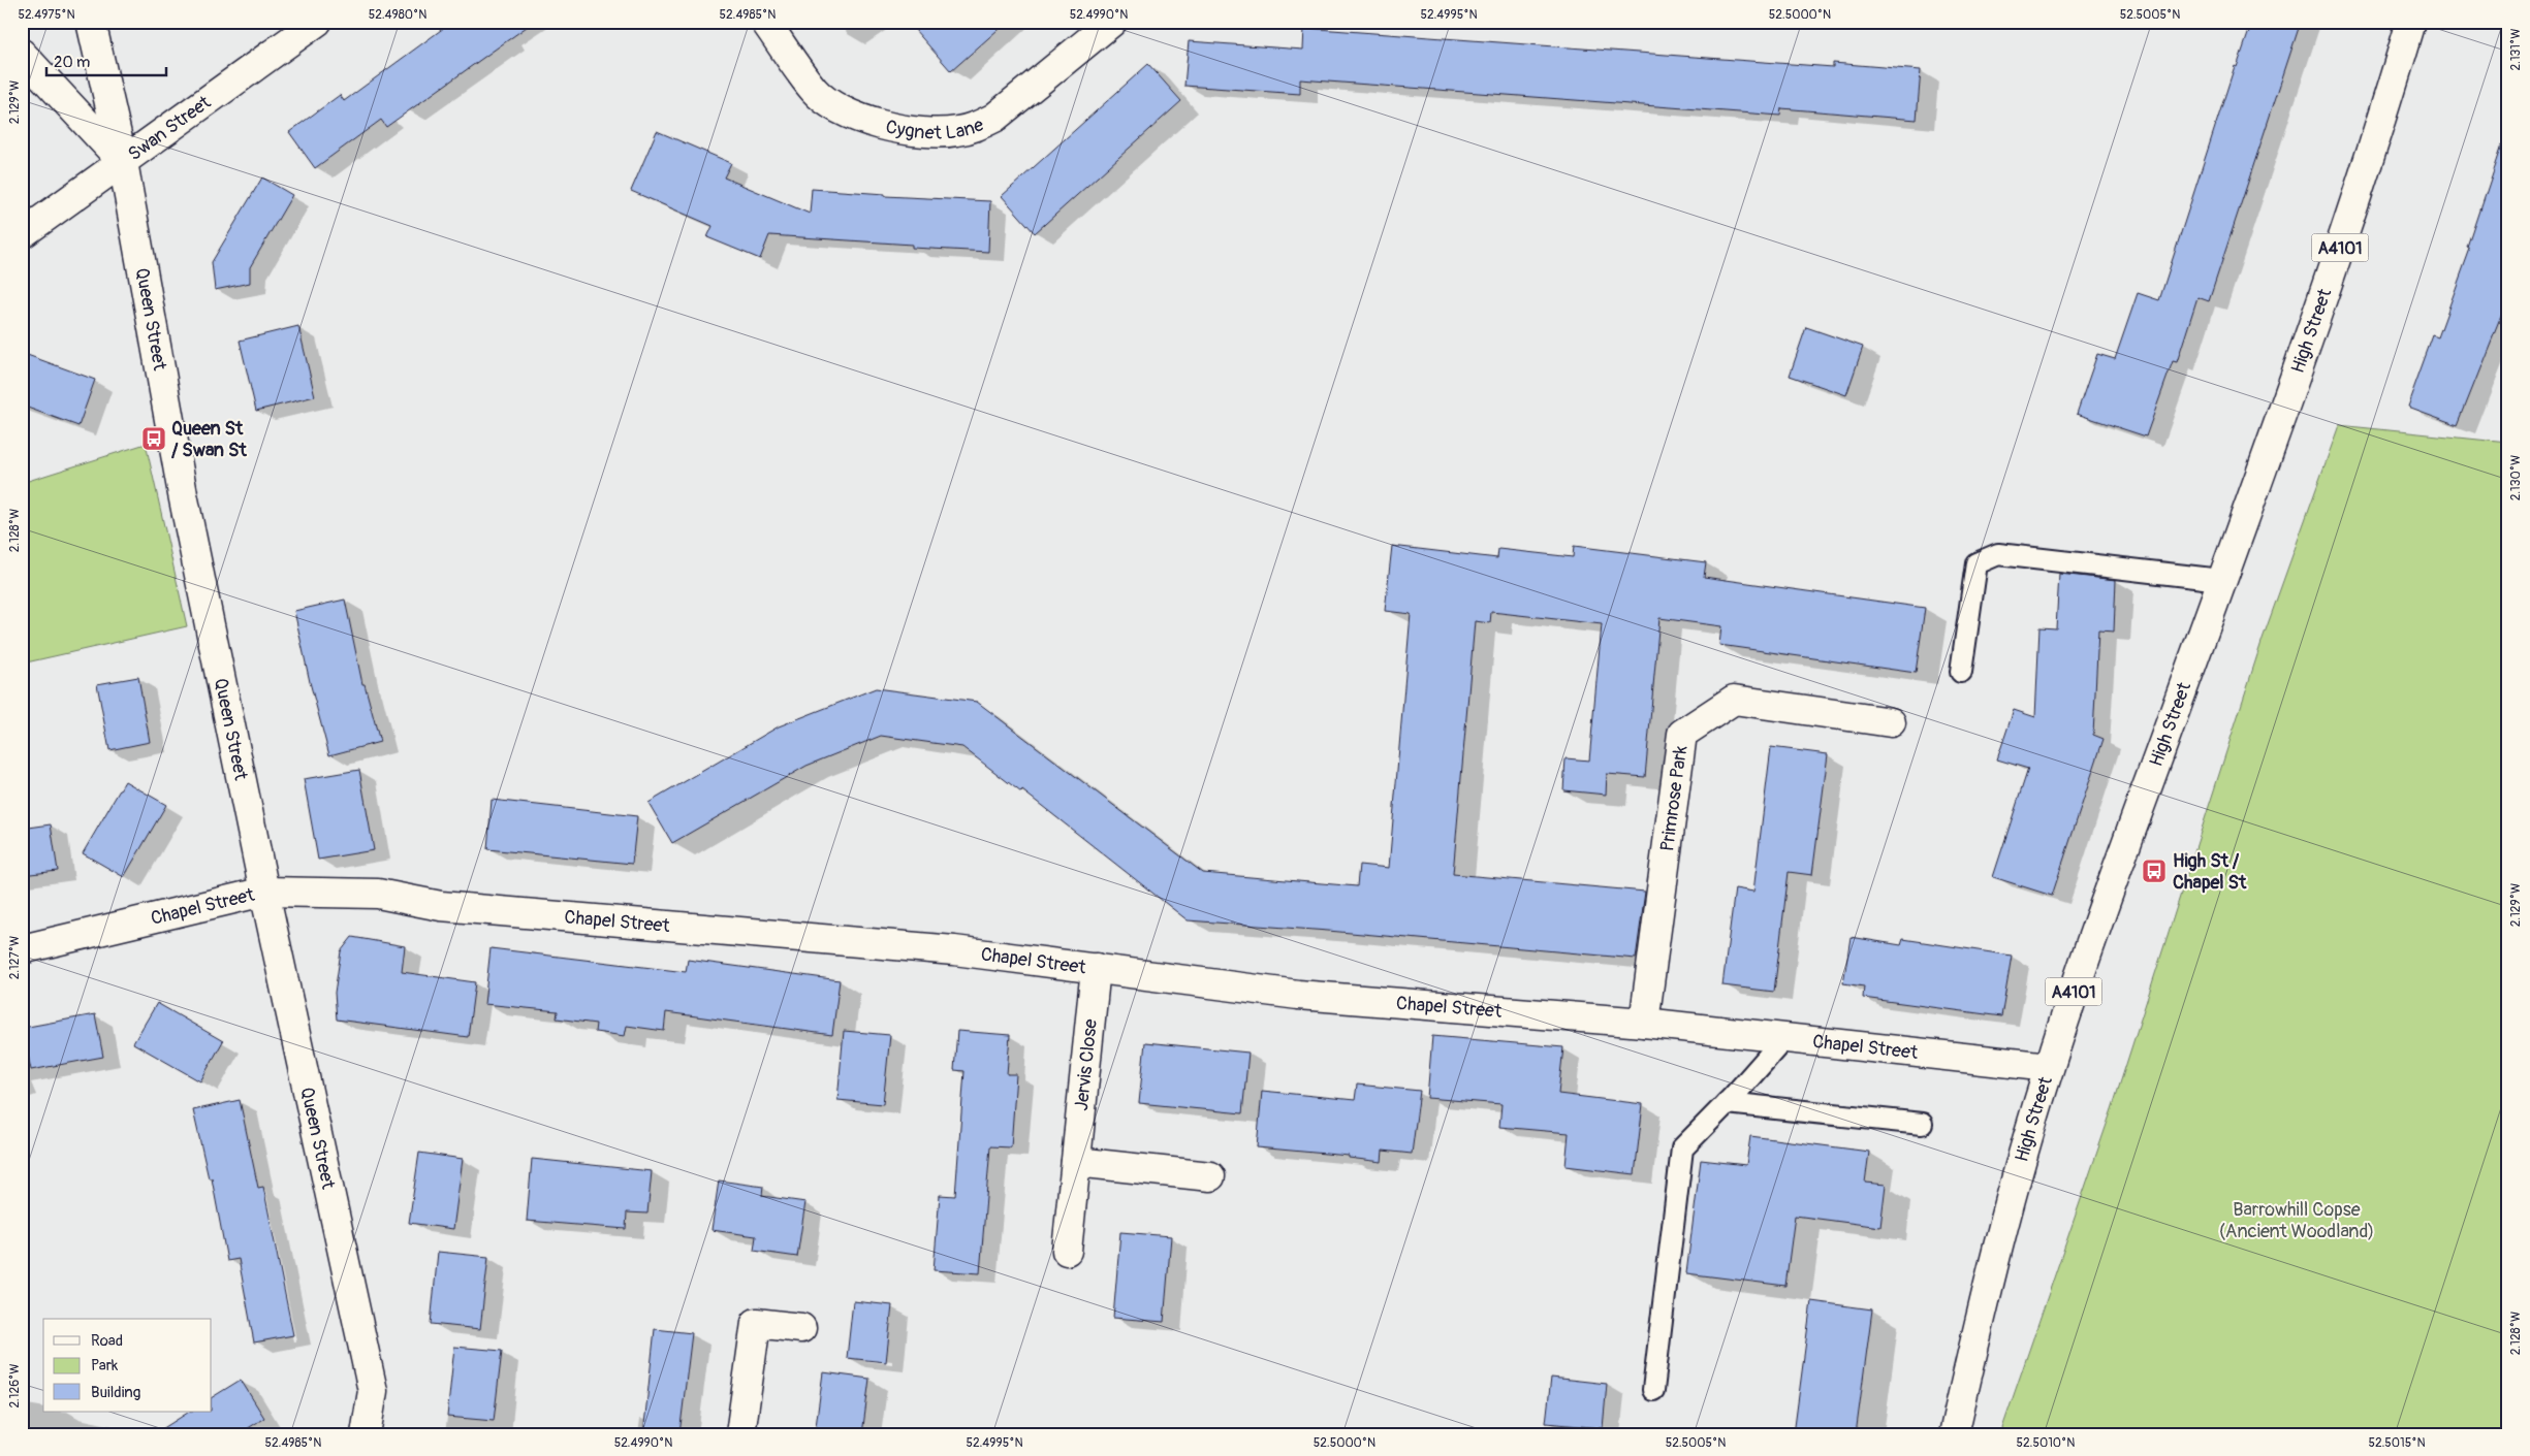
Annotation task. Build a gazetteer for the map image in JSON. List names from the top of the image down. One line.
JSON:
{"streets":{"street":["Cygnet Lane","Swan Street","A4101","Queen Street","High Street","Primrose Park","Chapel Street","Jervis Close"]},"crossings":[["Swan Street","Queen Street"],["Queen Street","Chapel Street"],["High Street","Chapel Street"],["Primrose Park","Chapel Street"],["Chapel Street","Jervis Close"]],"parks":["Barrowhill Copse (Ancient Woodland)"],"places":{"bus stop":["Queen St / Swan St","High St / Chapel St"]},"legend":["Road","Park","Building"],"scale_bar":"20 m","coordinates":["52.4975°N","52.4980°N","52.4985°N","52.4990°N","52.4995°N","52.5000°N","52.5005°N","2.131°W","2.129°W","2.130°W","2.128°W","2.127°W","2.126°W","52.5010°N","52.5015°N"]}
